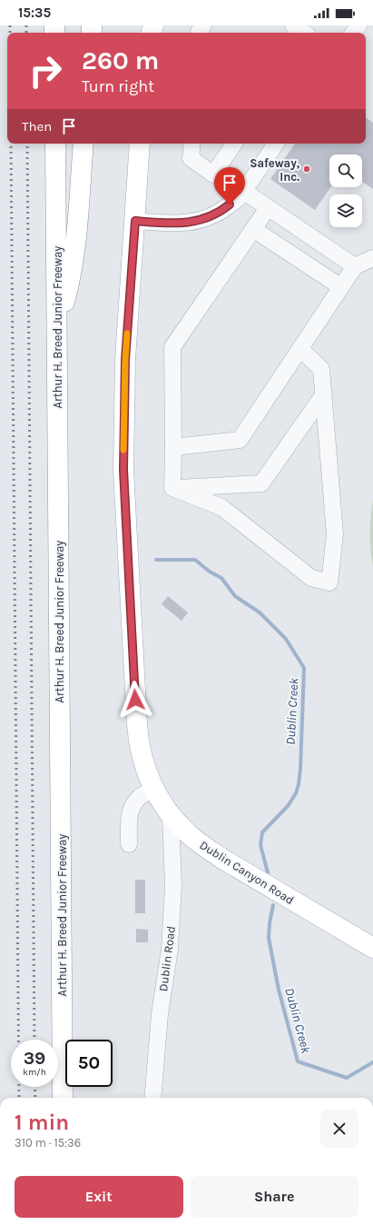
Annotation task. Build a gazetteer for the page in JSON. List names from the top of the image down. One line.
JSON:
{"streets":{"main road":["Arthur H. Breed Junior Freeway","Dublin Canyon Road"],"street":["Dublin Road"]},"crossings":[["Dublin Canyon Road","Dublin Road"]],"water":["Dublin Creek"],"places":["Safeway, Inc."],"page":{"status":"15:35","turn":["260 m","Turn right"],"then":"Then","speed":"39 km/h","limit":"50","heading":["1 min","310 m · 15:36"],"buttons":["Exit","Share"]}}
